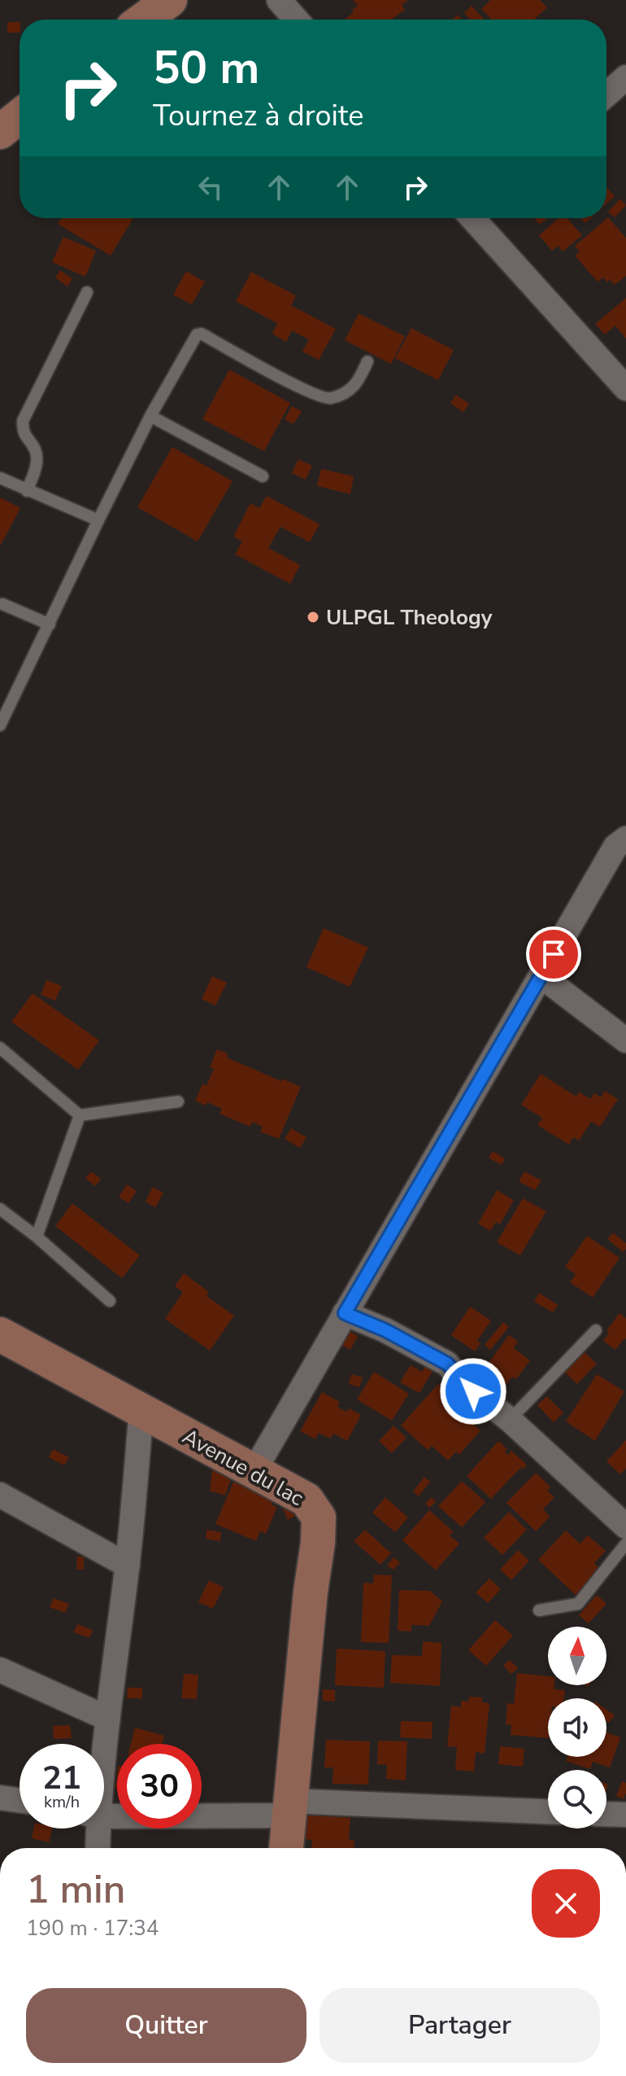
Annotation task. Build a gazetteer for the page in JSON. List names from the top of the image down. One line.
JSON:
{"streets":{"main road":["Avenue du lac"]},"places":["ULPGL Theology"],"north":"top","page":{"turn":["50 m","Tournez à droite"],"speed":"21 km/h","limit":"30","heading":["1 min","190 m · 17:34"],"buttons":["Quitter","Partager"]}}
